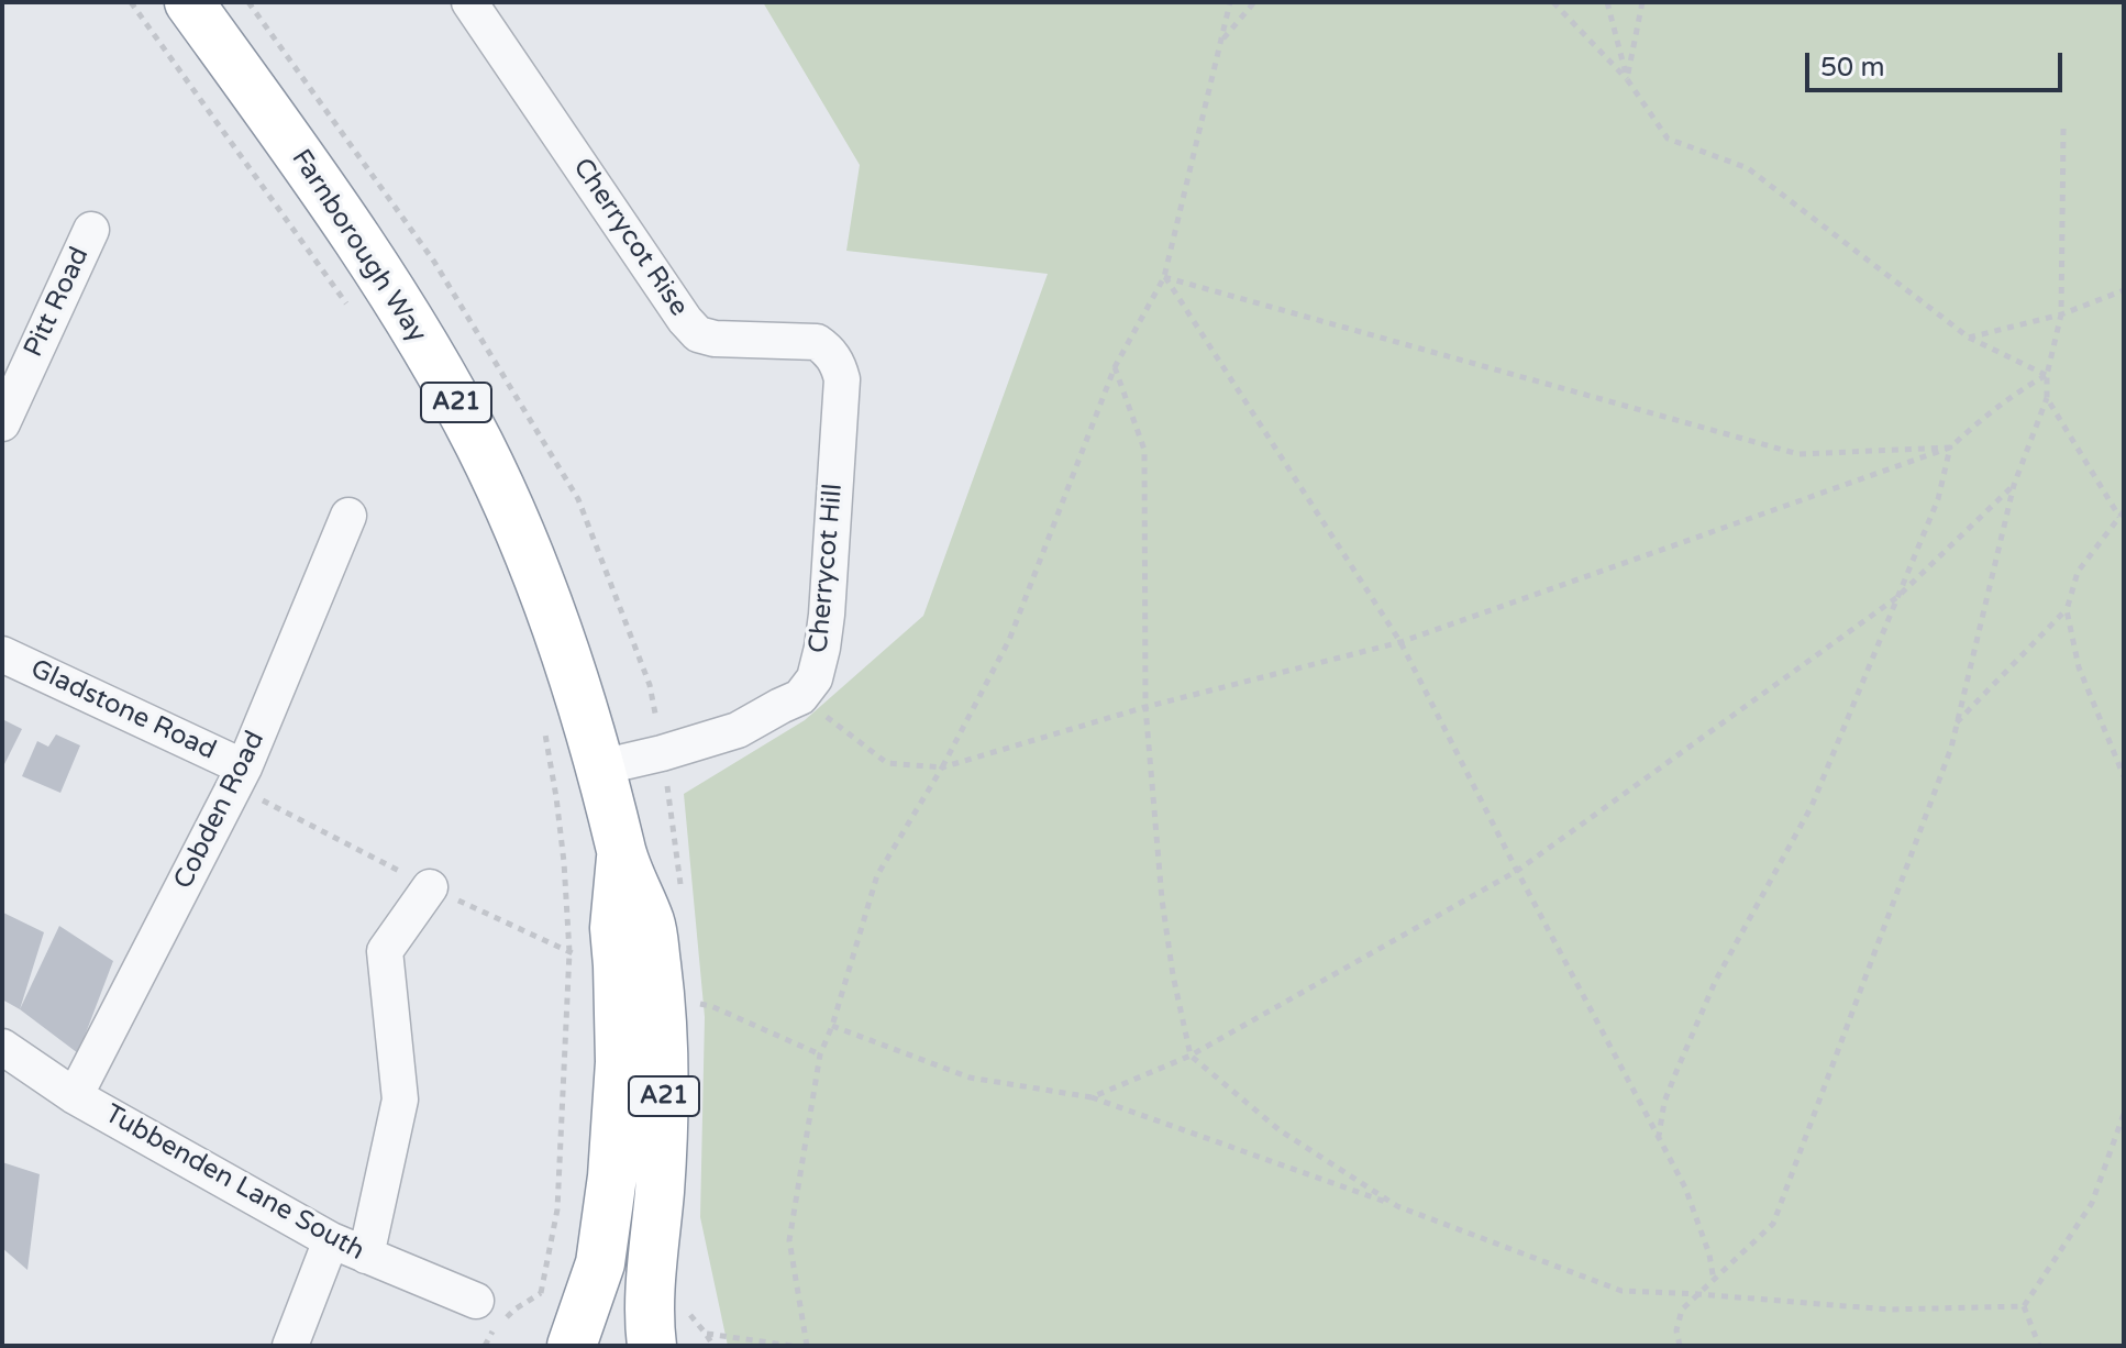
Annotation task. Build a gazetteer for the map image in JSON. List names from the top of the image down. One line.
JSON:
{"streets":{"highway":["Farnborough Way","A21"],"street":["Cherrycot Rise","Pitt Road","Cherrycot Hill","Gladstone Road","Cobden Road","Tubbenden Lane South"]},"crossings":[["Cherrycot Rise","Cherrycot Hill"],["Gladstone Road","Cobden Road"],["Cobden Road","Tubbenden Lane South"]],"scale_bar":"50 m"}
